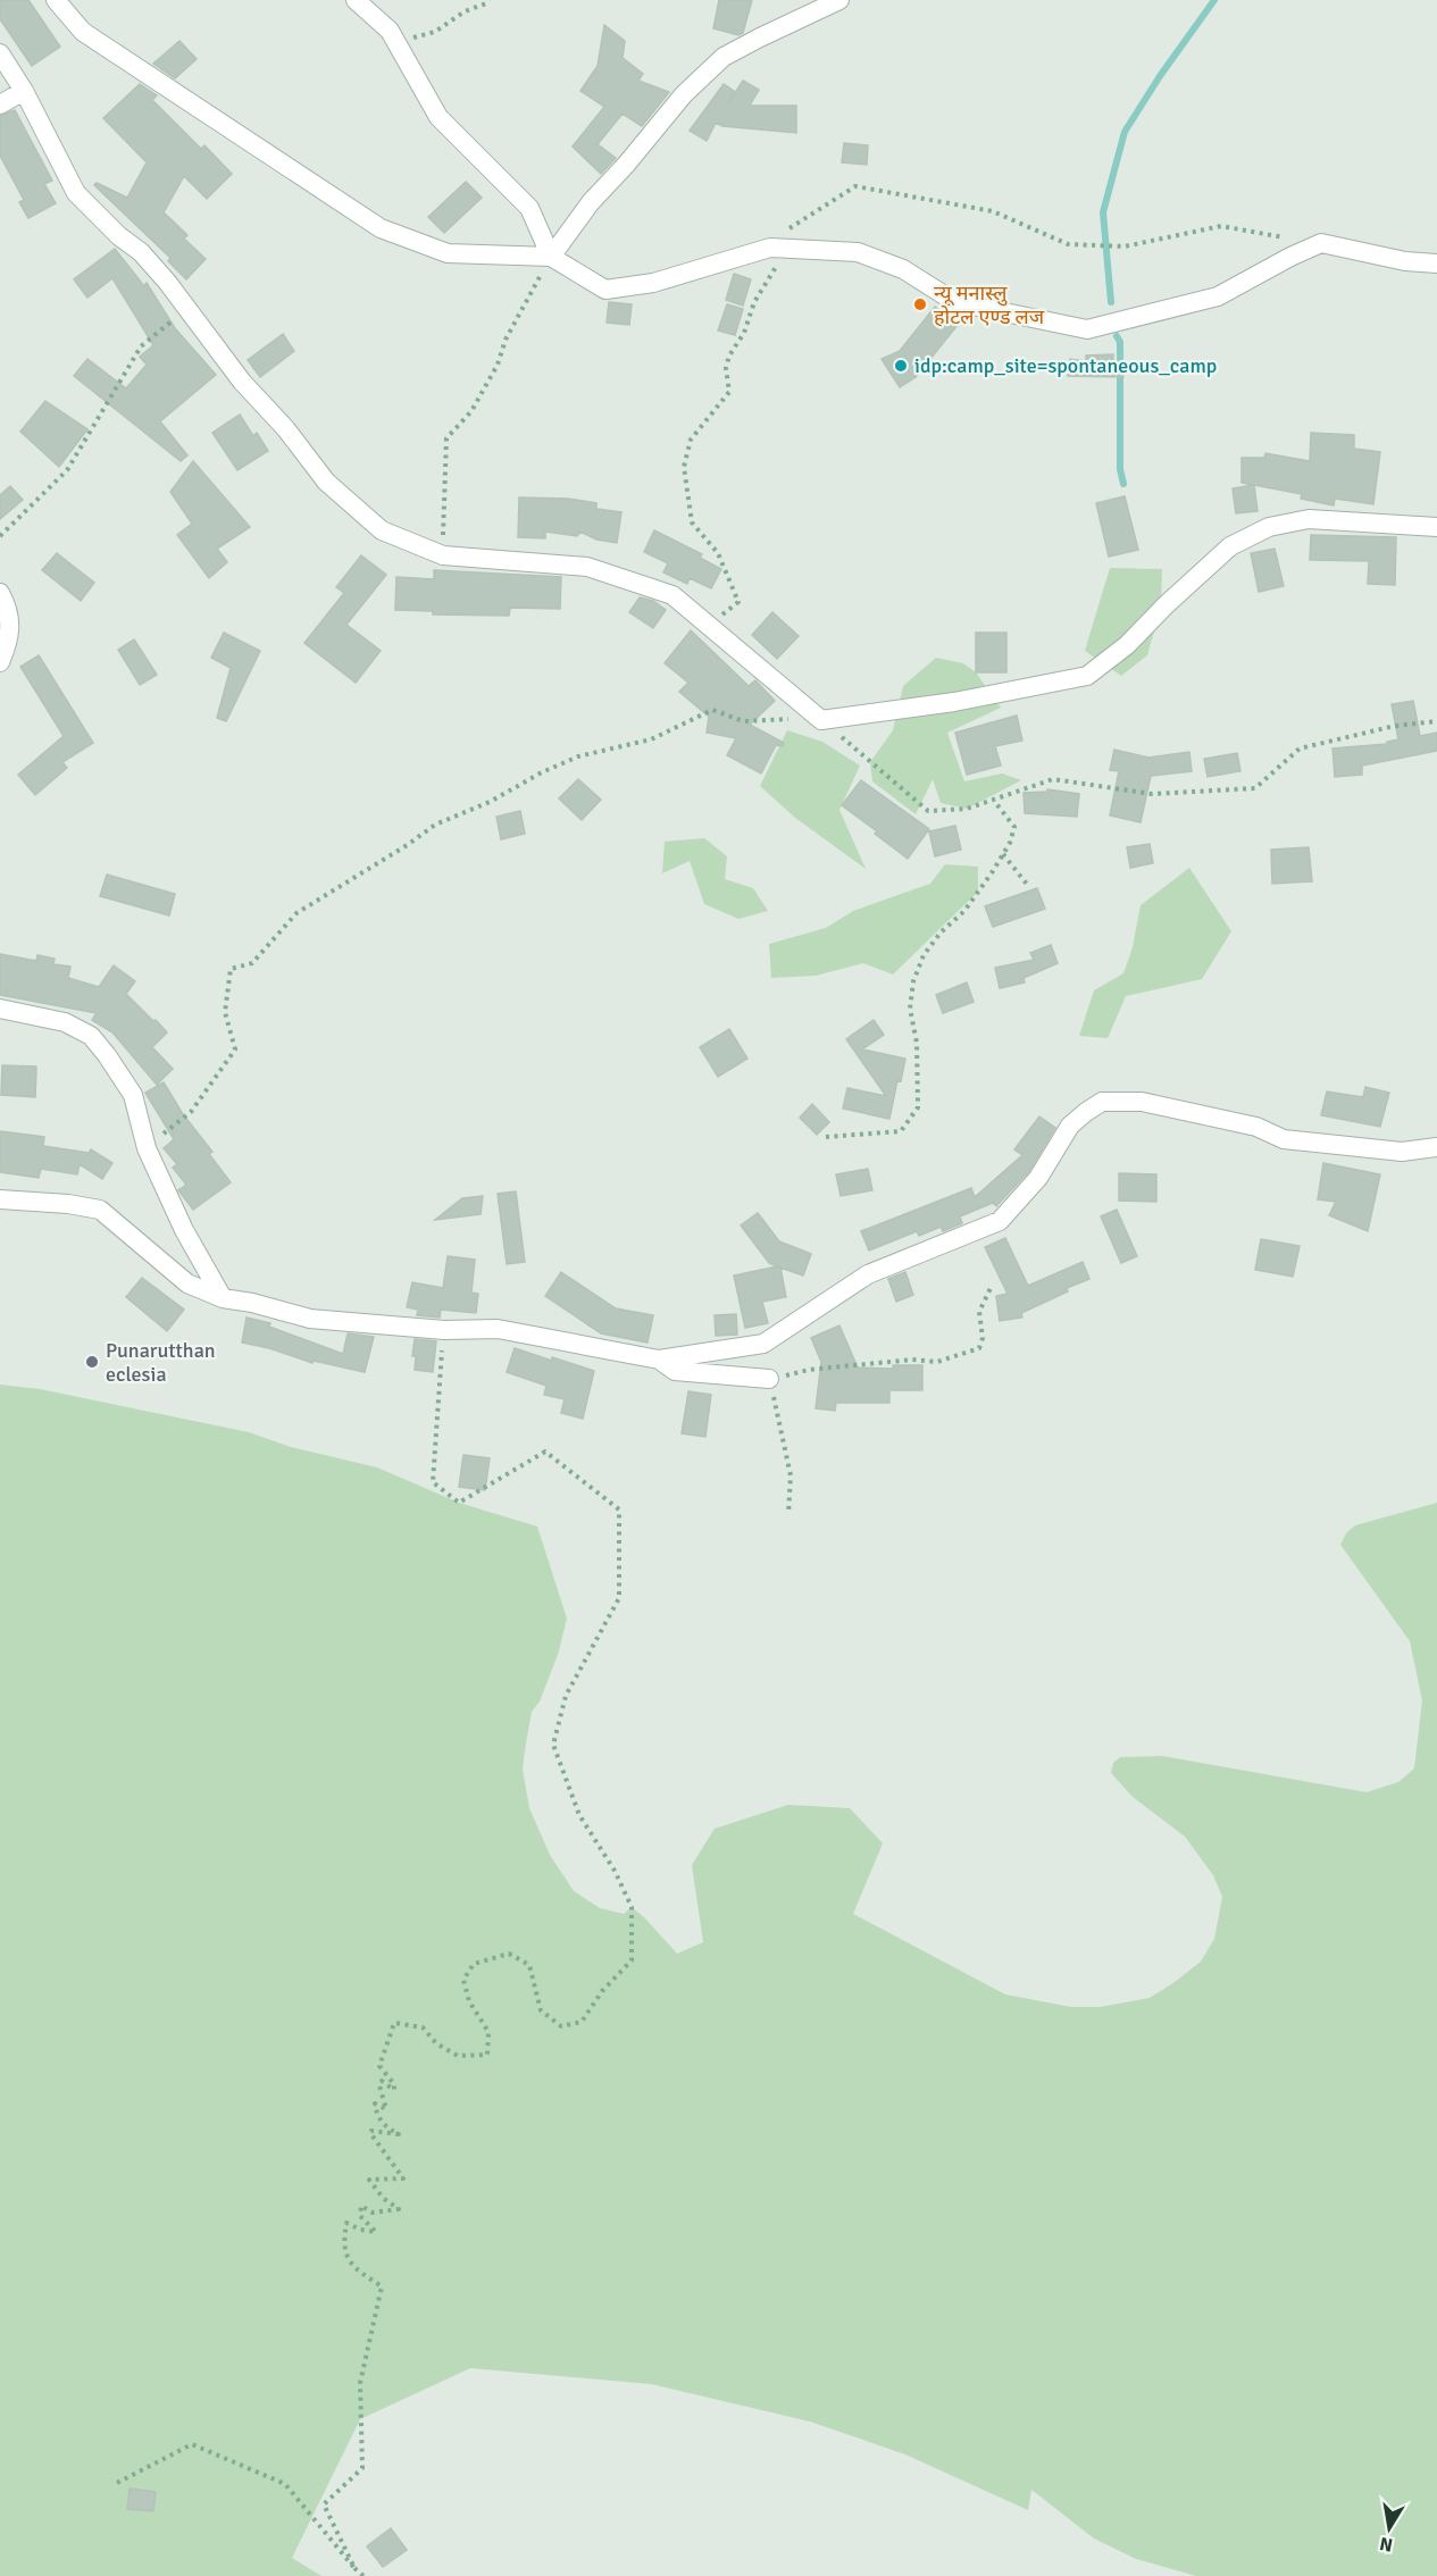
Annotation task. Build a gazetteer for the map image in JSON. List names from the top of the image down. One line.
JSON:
{"places":["न्यू मनास्लु होटल एण्ड लज","idp:camp_site=spontaneous_camp","Punarutthan eclesia"],"north":"bottom"}
